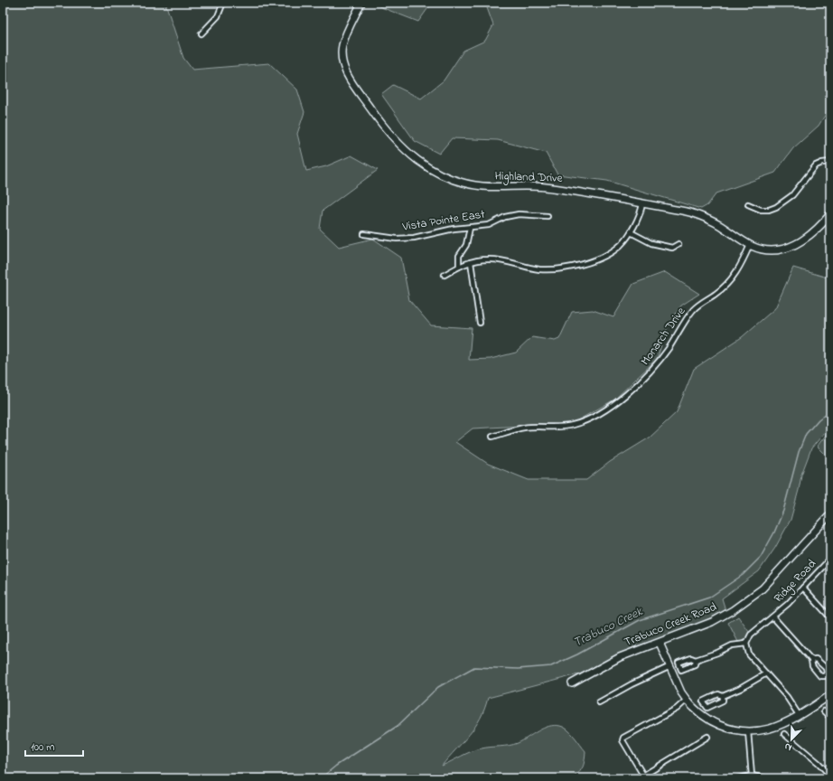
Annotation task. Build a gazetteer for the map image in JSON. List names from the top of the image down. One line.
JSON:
{"streets":{"street":["Highland Drive","Vista Pointe East","Monarch Drive","Ridge Road","Trabuco Creek Road"]},"crossings":[["Highland Drive","Monarch Drive"]],"water":["Trabuco Creek"],"scale_bar":"100 m","north":"bottom left"}
